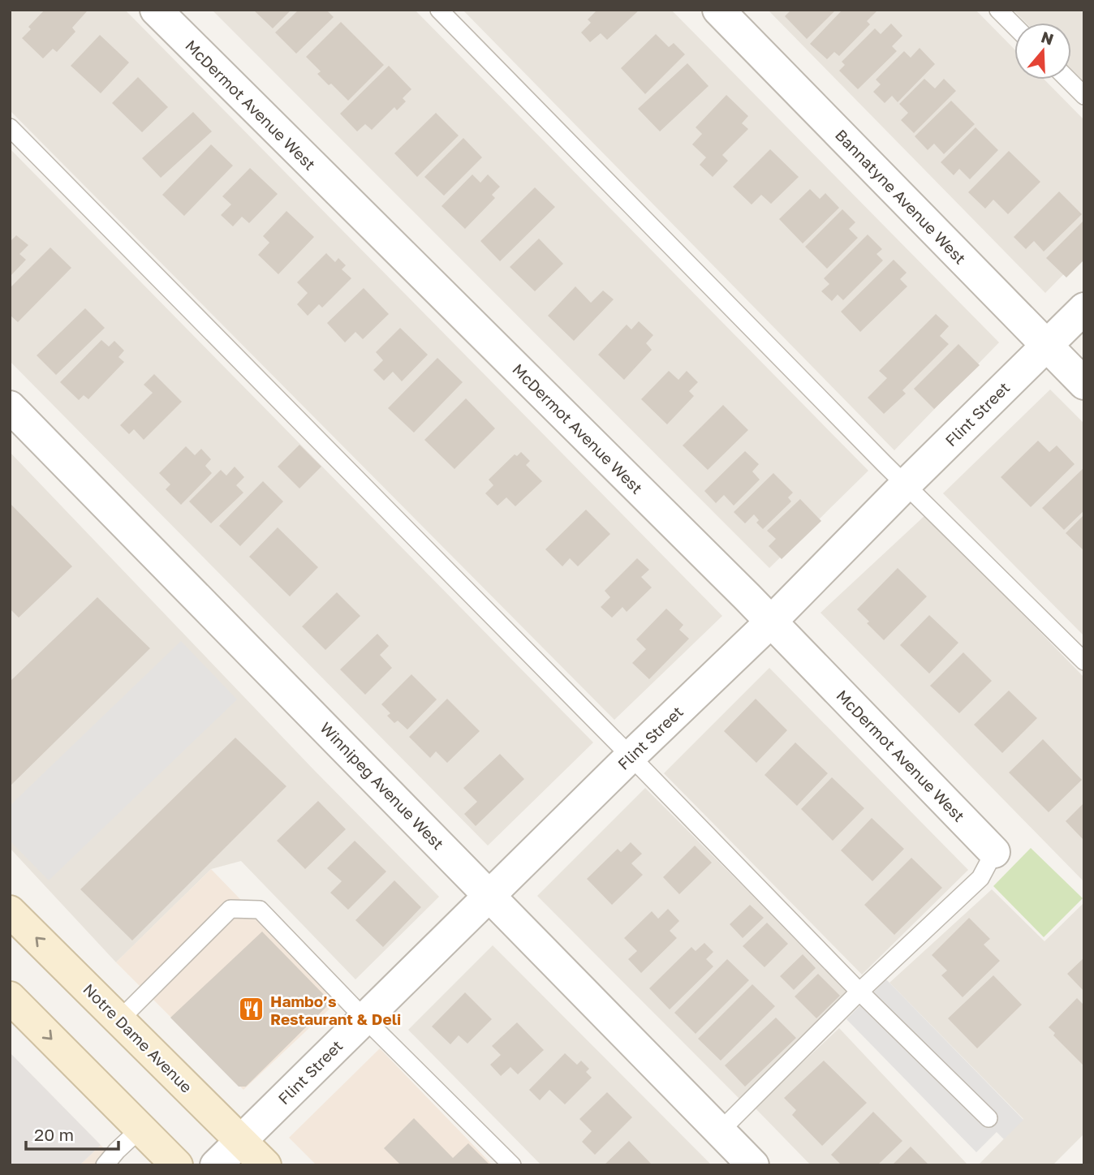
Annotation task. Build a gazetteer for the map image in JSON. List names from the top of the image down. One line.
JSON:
{"streets":{"main road":["Notre Dame Avenue"],"street":["McDermot Avenue West","Bannatyne Avenue West","Flint Street","Winnipeg Avenue West"]},"crossings":[["McDermot Avenue West","Flint Street"],["Bannatyne Avenue West","Flint Street"],["Flint Street","Winnipeg Avenue West"],["Flint Street","Notre Dame Avenue"]],"places":{"restaurant":["Hambo’s Restaurant & Deli"]},"scale_bar":"20 m","north":"top"}
